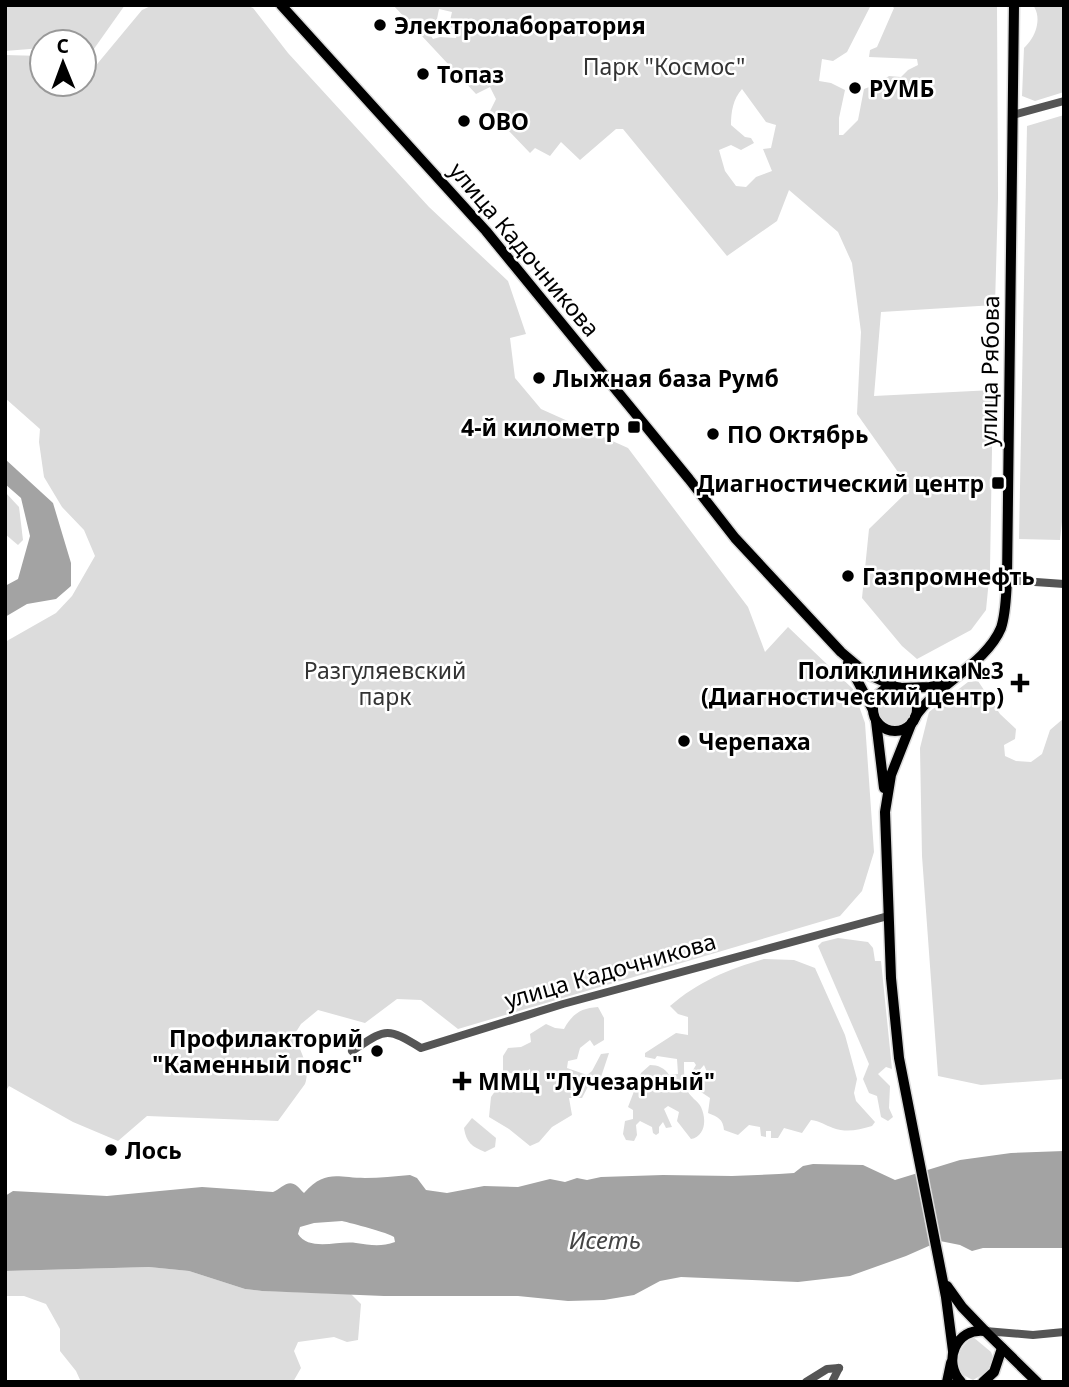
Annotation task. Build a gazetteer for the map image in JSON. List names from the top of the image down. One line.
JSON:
{"streets":{"main road":["улица Кадочникова","улица Рябова"]},"water":["Исеть"],"parks":["Парк \"Космос\"","Разгуляевский парк"],"places":{"other":["Электролаборатория","Топаз","РУМБ","ОВО","Лыжная база Румб","ПО Октябрь","Газпромнефть","Черепаха","Профилакторий \"Каменный пояс\"","Лось"],"transit":["4-й километр","Диагностический центр"],"health":["Поликлиника №3 (Диагностический центр)","ММЦ \"Лучезарный\""]},"north":"top"}
